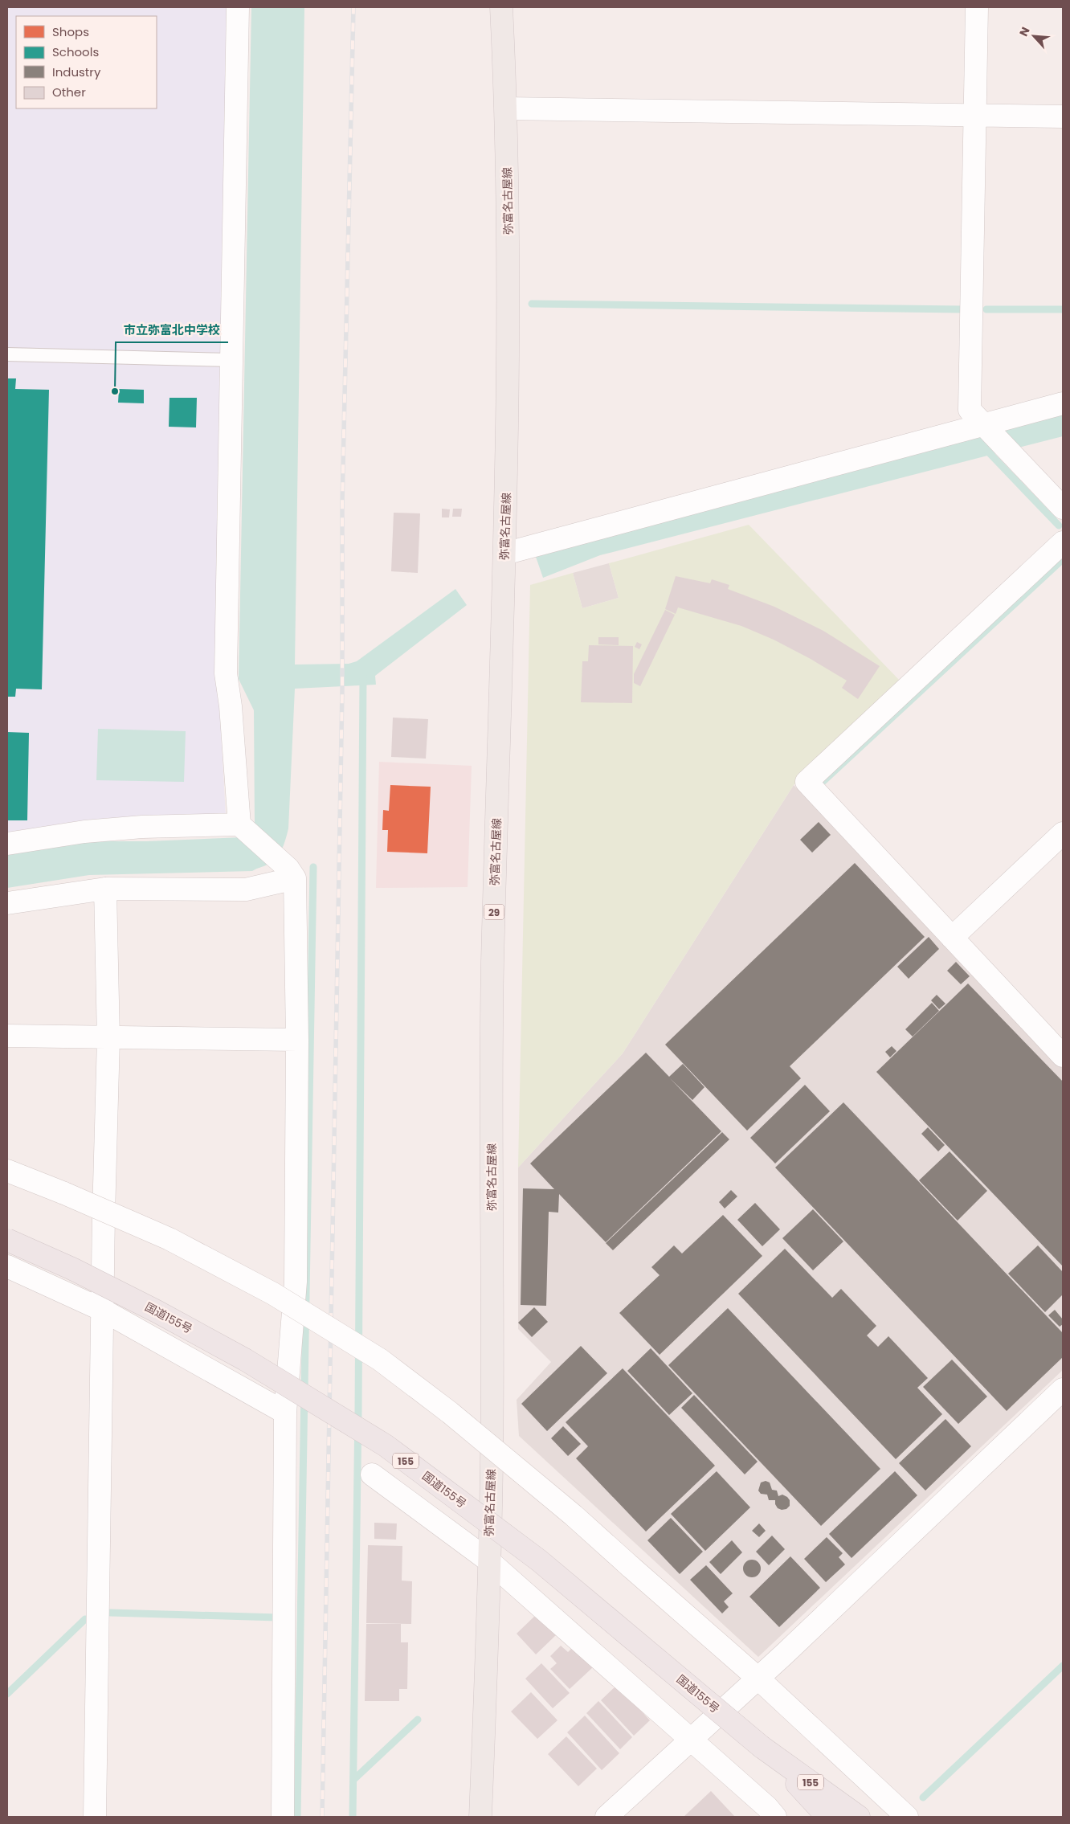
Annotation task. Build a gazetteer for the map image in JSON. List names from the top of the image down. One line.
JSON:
{"streets":{"highway":["国道155号","155"],"main road":["弥富名古屋線","29"]},"places":["市立弥富北中学校"],"legend":["Shops","Schools","Industry","Other"],"north":"top left"}
